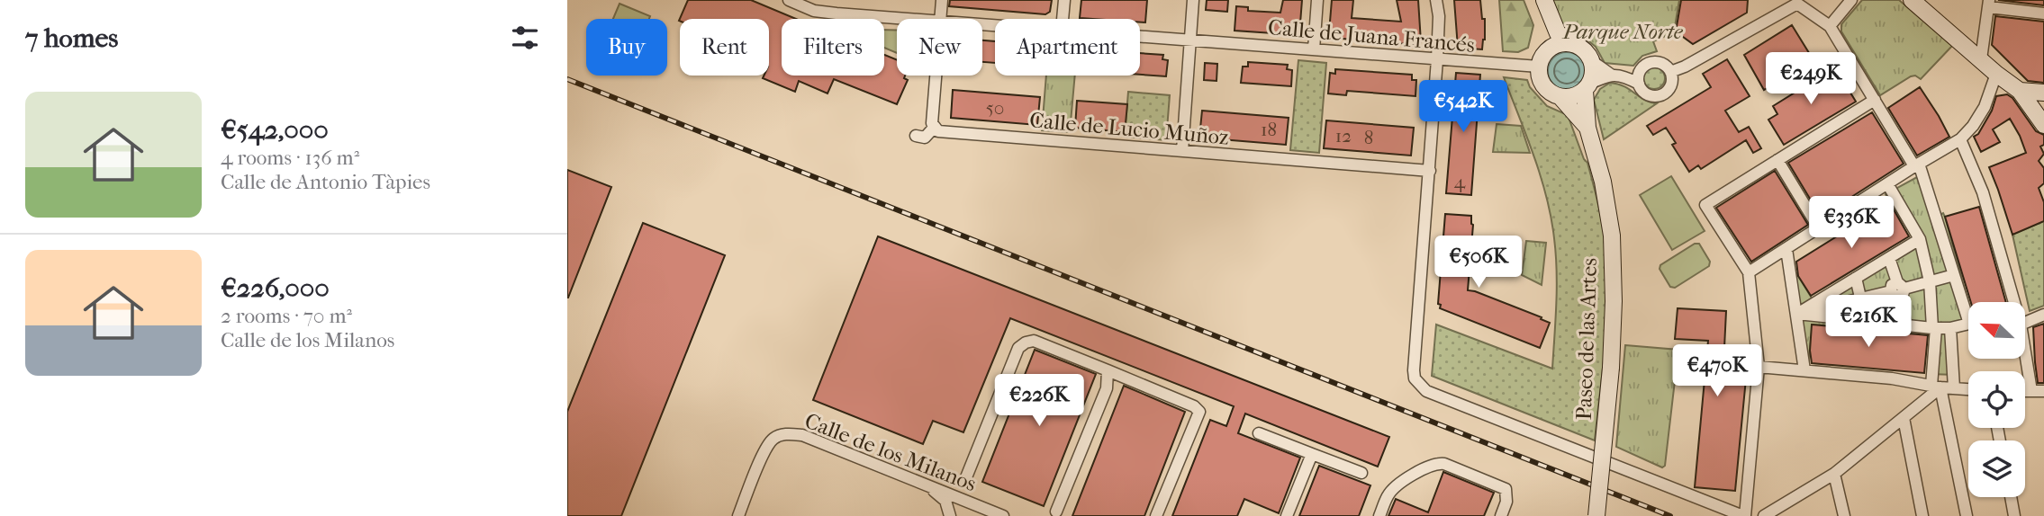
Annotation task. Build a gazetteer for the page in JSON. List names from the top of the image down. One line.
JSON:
{"streets":{"main road":["Paseo de las Artes"],"street":["Calle de Juana Francés","Calle de Lucio Muñoz","Calle de los Milanos"]},"crossings":[["Calle de Juana Francés","Paseo de las Artes"]],"parks":["Parque Norte"],"house_numbers":["50","18","12","8","4"],"north":"top left","page":{"heading":"7 homes","chip":["Buy","Rent","Filters","New","Apartment"],"price":["€249K","€542K","€336K","€506K","€216K","€470K","€226K"],"list":[{"name":"€542,000","note":"4 rooms · 136 m² · Calle de Antonio Tàpies"},{"name":"€226,000","note":"2 rooms · 70 m² · Calle de los Milanos"}]}}
